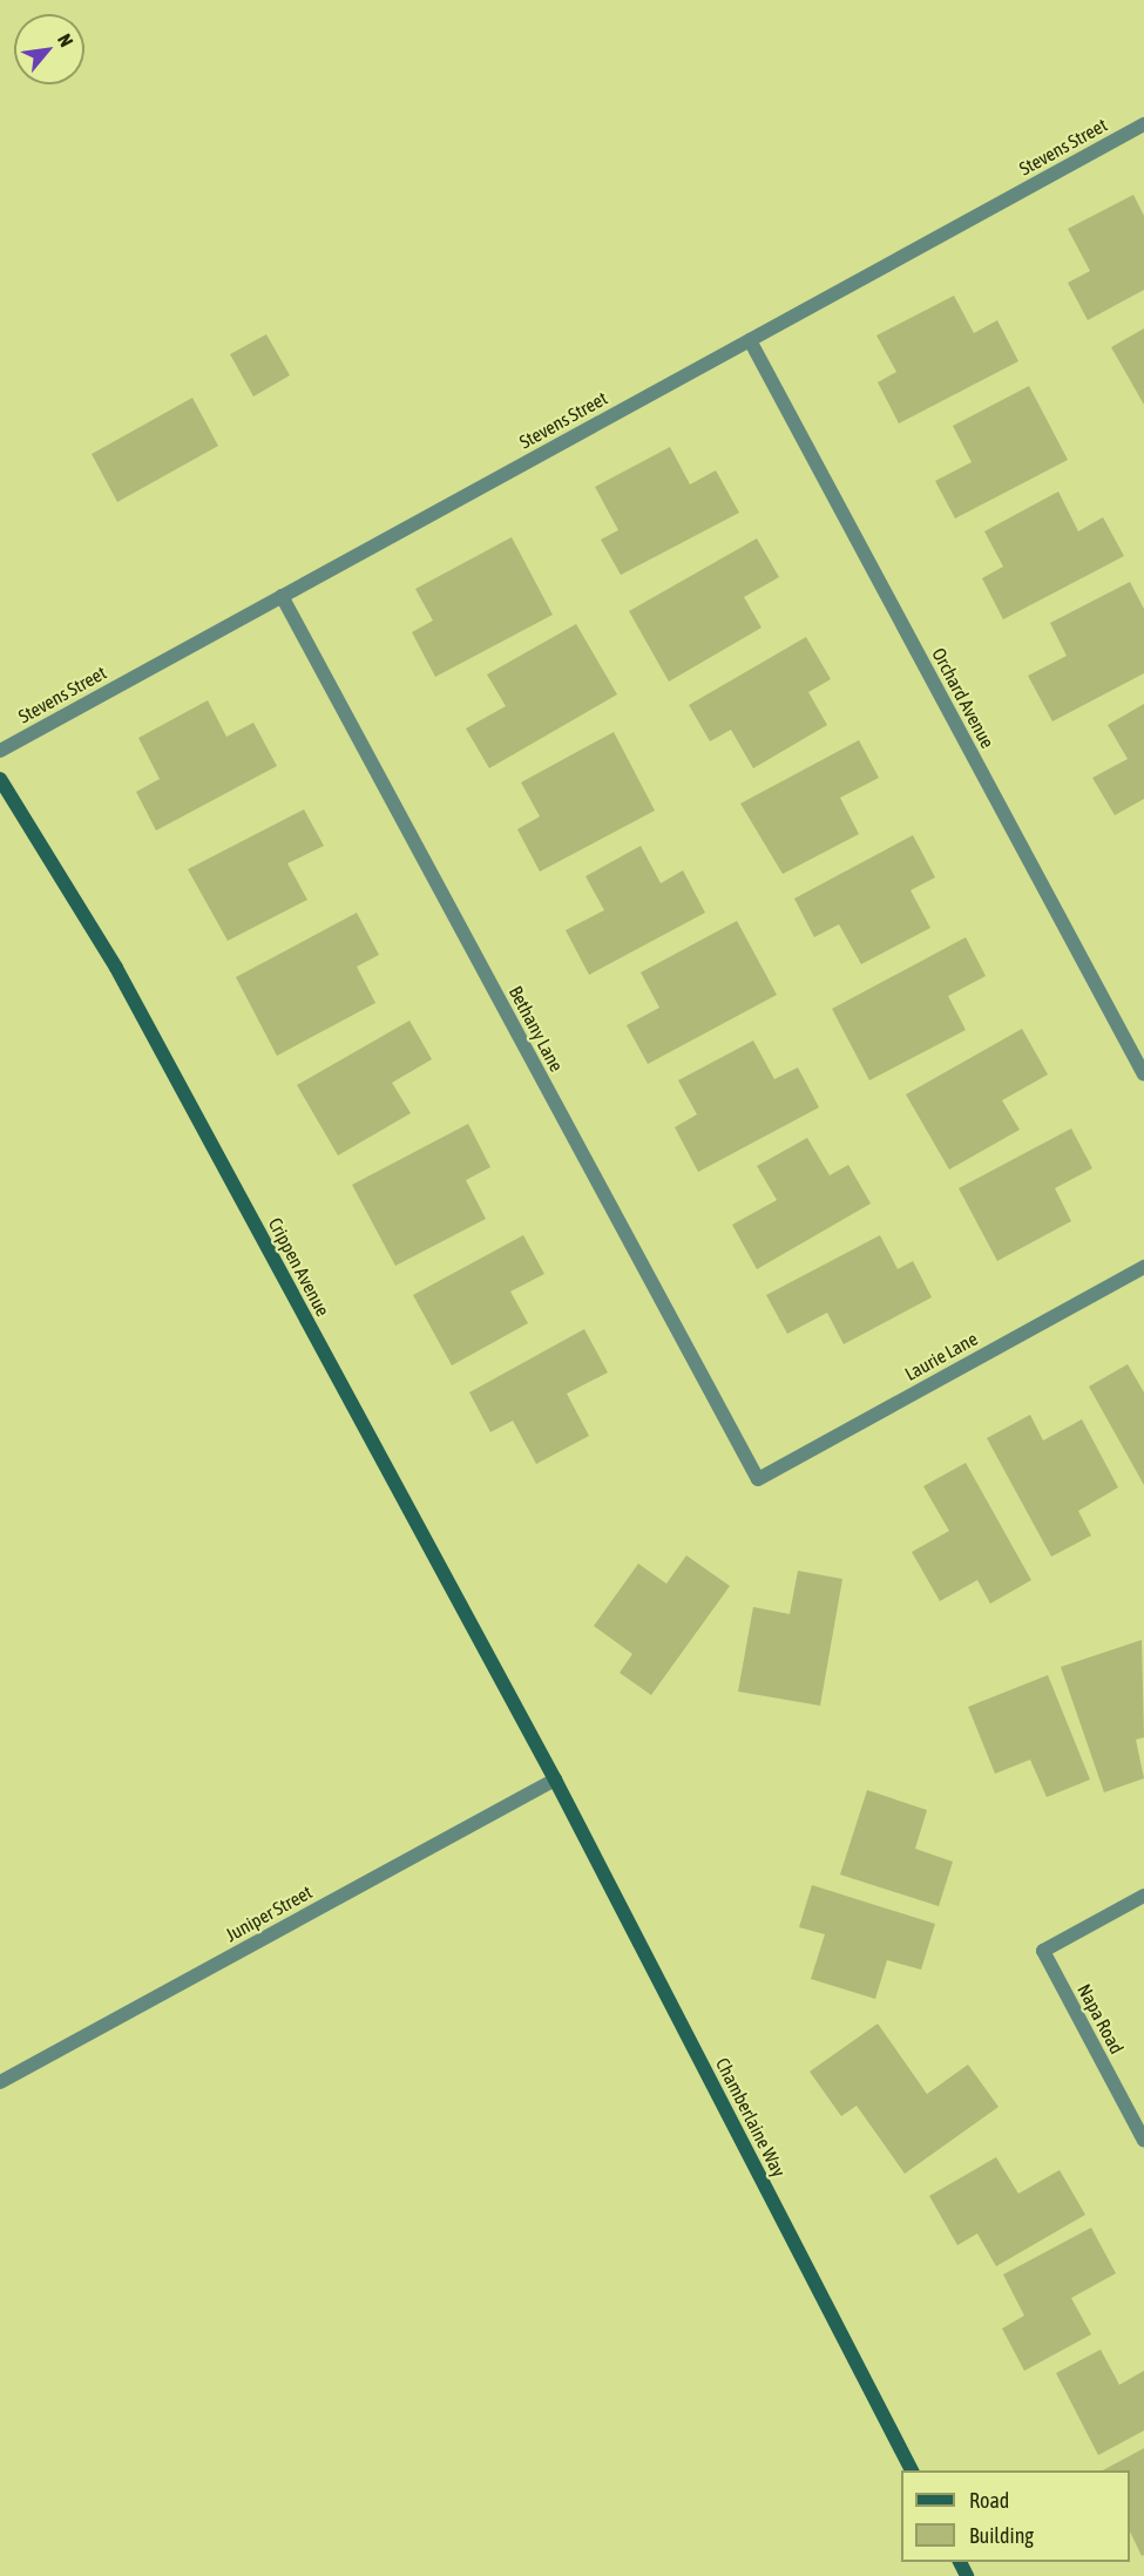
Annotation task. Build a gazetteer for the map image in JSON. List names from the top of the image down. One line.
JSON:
{"streets":{"main road":["Crippen Avenue","Chamberlaine Way"],"street":["Stevens Street","Orchard Avenue","Bethany Lane","Laurie Lane","Juniper Street","Napa Road"]},"crossings":[["Stevens Street","Orchard Avenue"],["Stevens Street","Bethany Lane"],["Bethany Lane","Laurie Lane"],["Crippen Avenue","Juniper Street"],["Crippen Avenue","Chamberlaine Way"],["Juniper Street","Chamberlaine Way"]],"legend":["Road","Building"],"north":"top right"}
